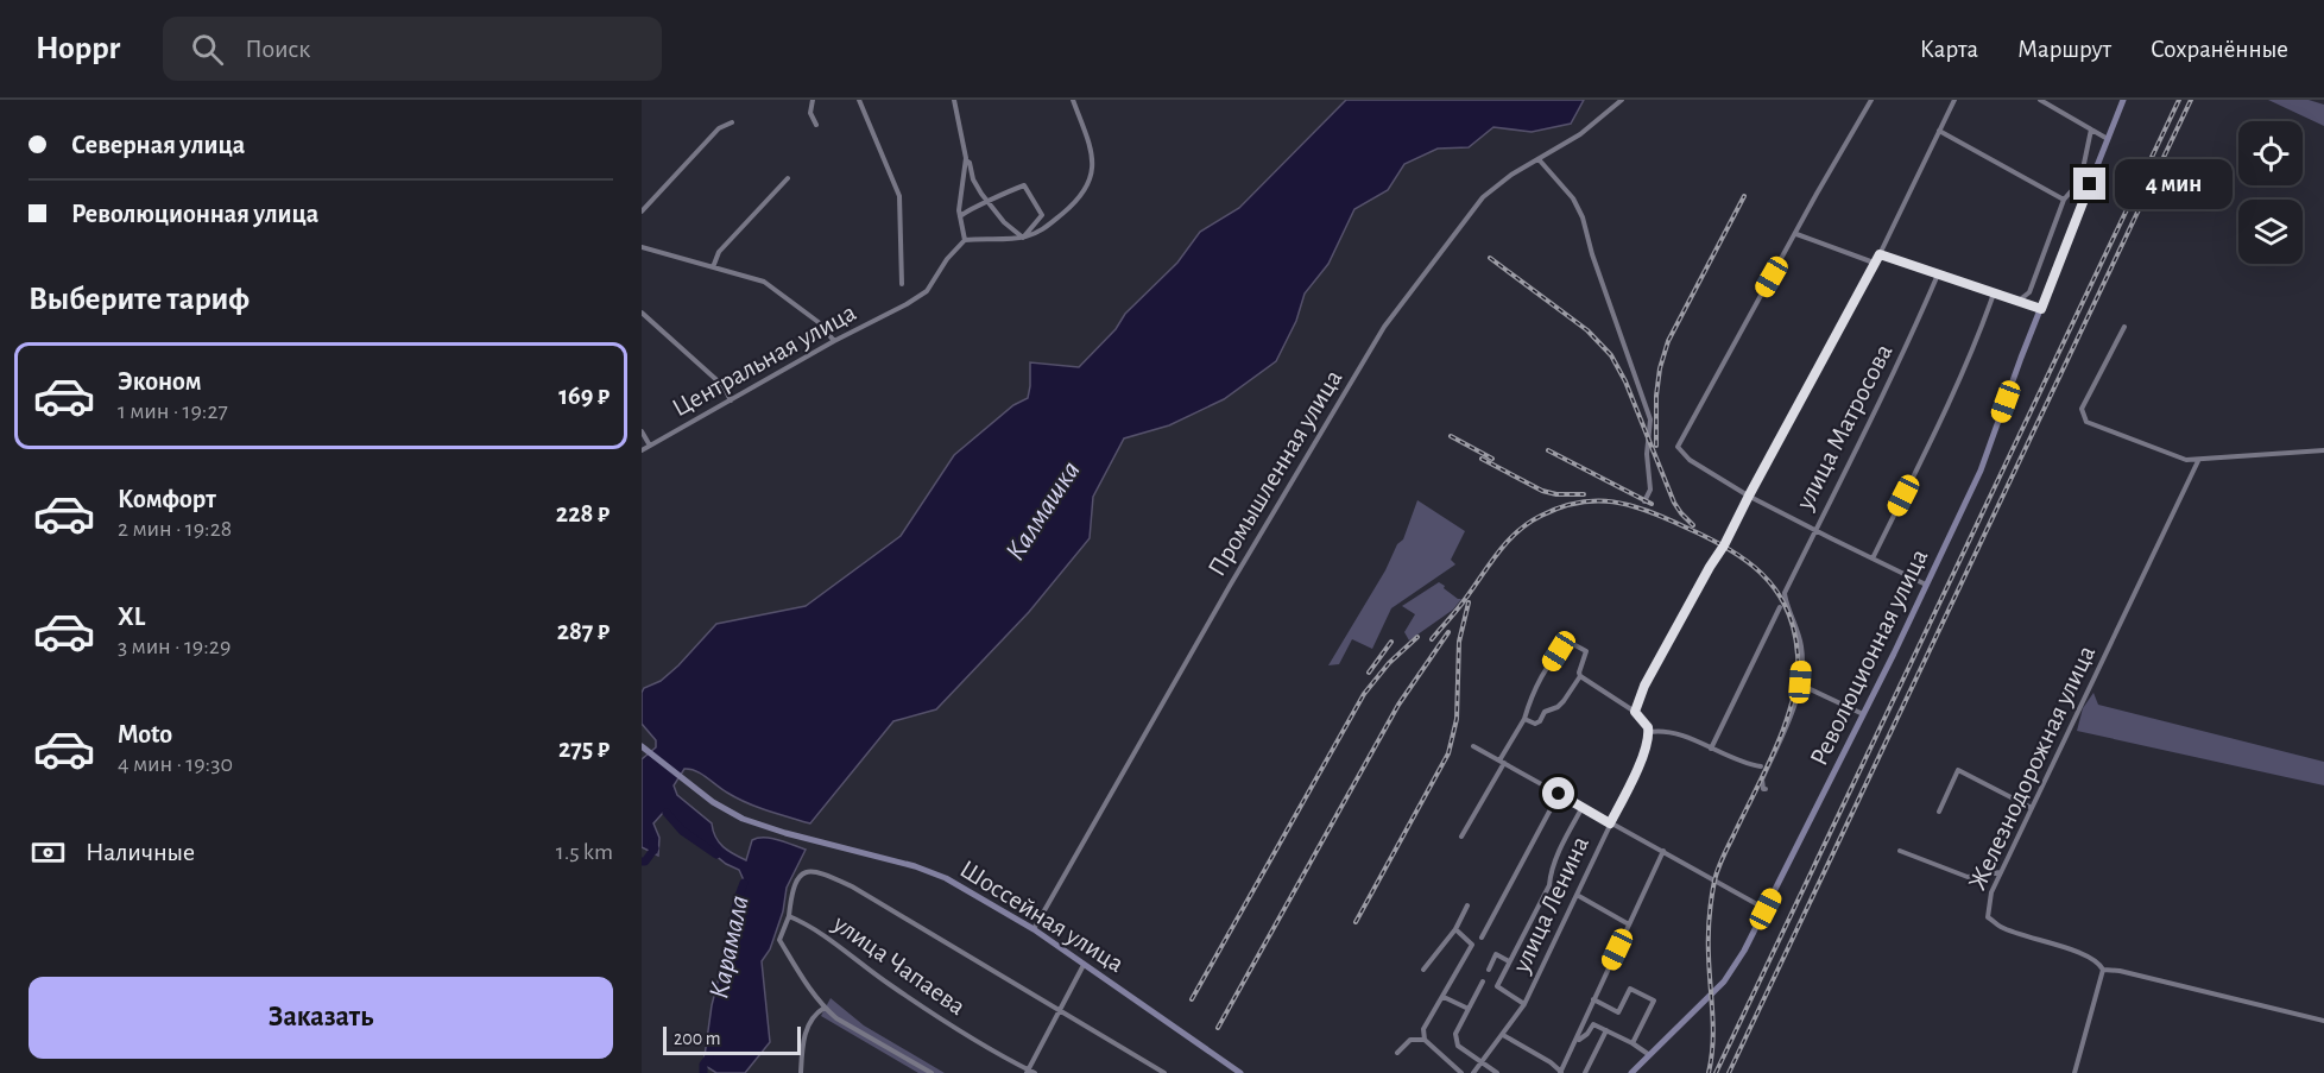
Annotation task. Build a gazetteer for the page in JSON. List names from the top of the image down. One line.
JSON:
{"streets":{"main road":["Революционная улица","Шоссейная улица"],"street":["Центральная улица","улица Матросова","Промышленная улица","Железнодорожная улица","улица Ленина","улица Чапаева"]},"crossings":[["Промышленная улица","Шоссейная улица"]],"water":["Калмашка","Карамала"],"scale_bar":"200 m","page":{"header":"Hoppr","search":"Поиск","nav":["Карта","Маршрут","Сохранённые"],"banner":["Северная улица","Революционная улица"],"bubble":"4 мин","heading":"Выберите тариф","list":[{"name":"Эконом","note":"1 мин · 19:27","value":"169 ₽"},{"name":"Комфорт","note":"2 мин · 19:28","value":"228 ₽"},{"name":"XL","note":"3 мин · 19:29","value":"287 ₽"},{"name":"Moto","note":"4 мин · 19:30","value":"275 ₽"}],"pay":["Наличные","1.5 km"],"buttons":"Заказать","scale":"200 m"}}
